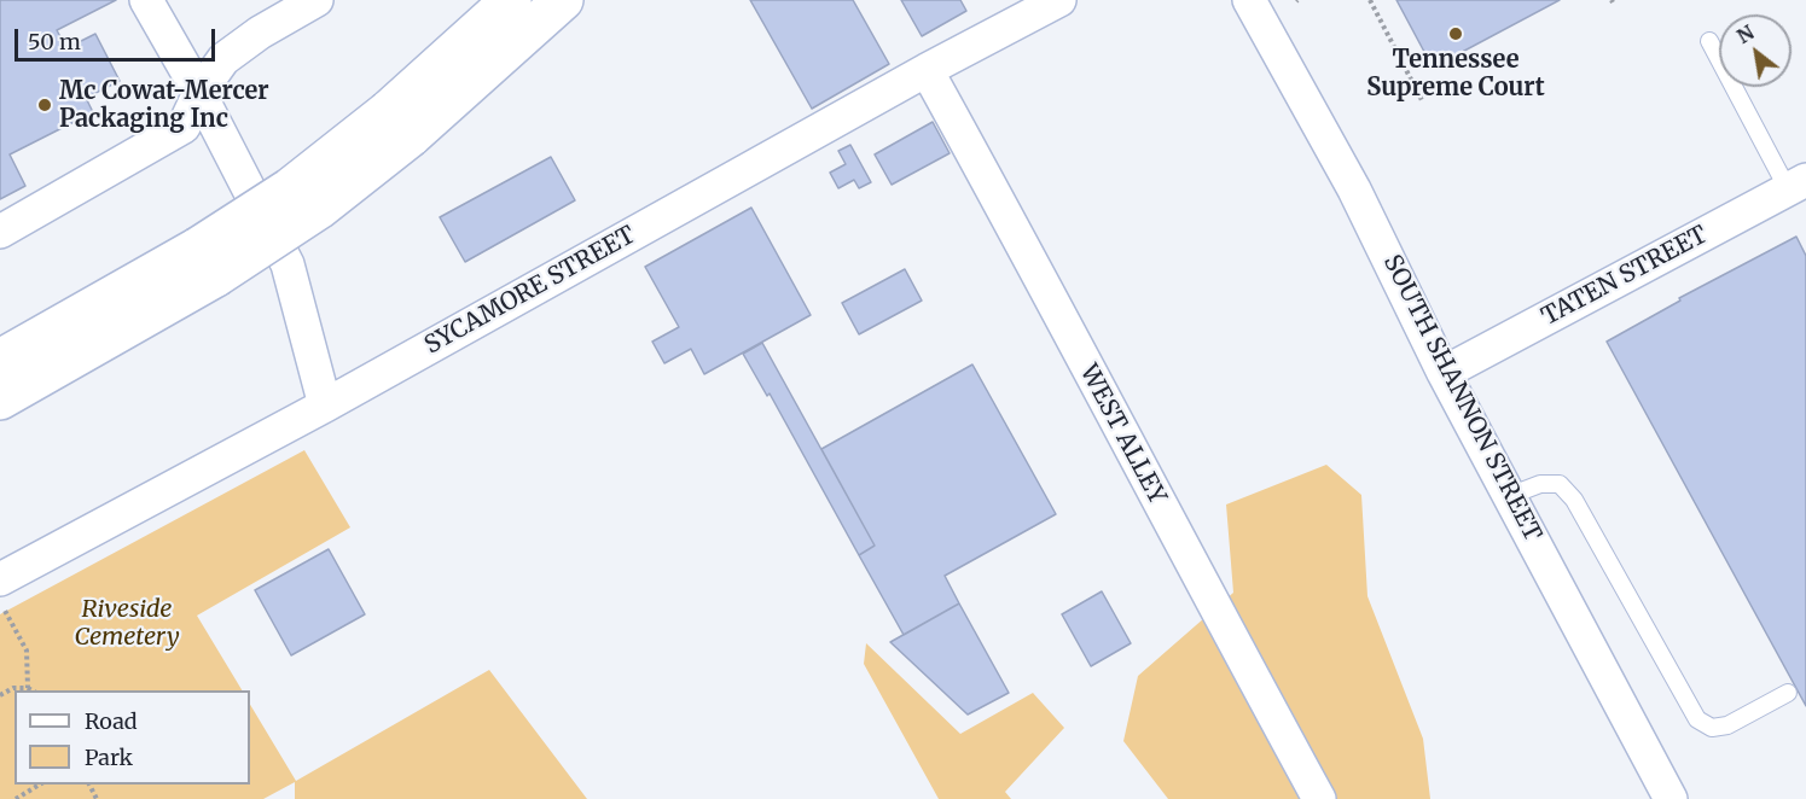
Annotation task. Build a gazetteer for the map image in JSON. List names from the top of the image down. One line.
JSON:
{"streets":{"street":["TATEN STREET","SYCAMORE STREET","SOUTH SHANNON STREET","WEST ALLEY"]},"crossings":[["TATEN STREET","SOUTH SHANNON STREET"],["SYCAMORE STREET","WEST ALLEY"]],"parks":["Riveside Cemetery"],"places":["Tennessee Supreme Court","Mc Cowat-Mercer Packaging Inc"],"legend":["Road","Park"],"scale_bar":"50 m","north":"top left"}
